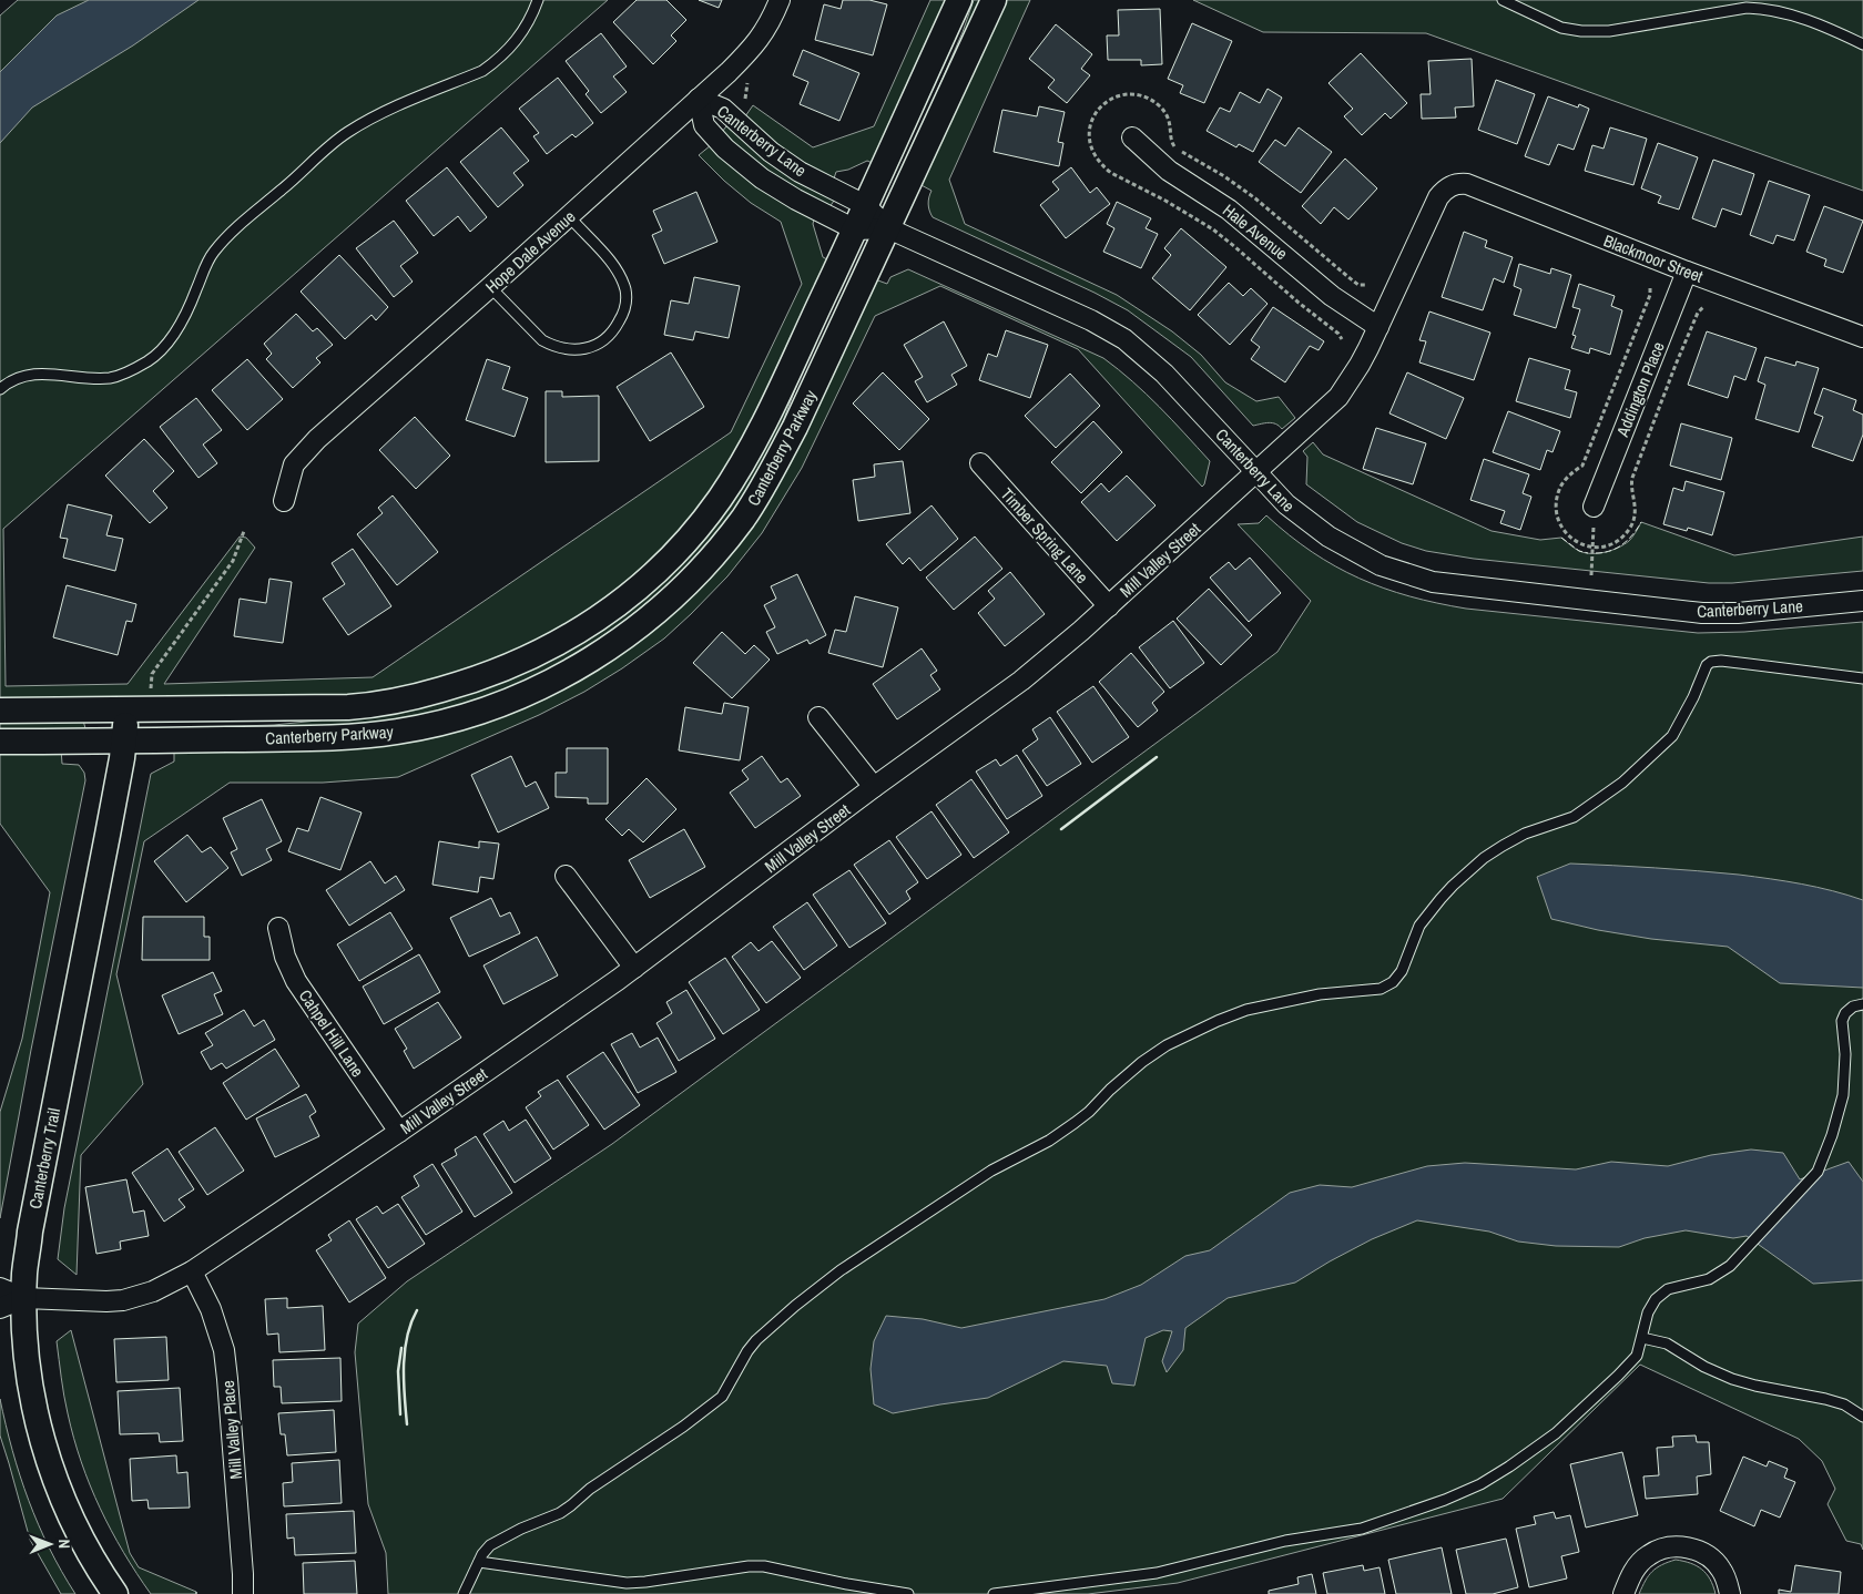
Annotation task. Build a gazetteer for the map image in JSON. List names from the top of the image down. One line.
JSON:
{"streets":{"street":["Canterberry Lane","Hale Avenue","Hope Dale Avenue","Blackmoor Street","Addington Place","Canterberry Parkway","Timber Spring Lane","Mill Valley Street","Cahpel Hill Lane","Canterberry Trail","Mill Valley Place"]},"crossings":[["Canterberry Lane","Hope Dale Avenue"],["Canterberry Lane","Canterberry Parkway"],["Canterberry Lane","Mill Valley Street"],["Hale Avenue","Mill Valley Street"],["Blackmoor Street","Addington Place"],["Blackmoor Street","Mill Valley Street"],["Canterberry Parkway","Canterberry Trail"],["Timber Spring Lane","Mill Valley Street"],["Mill Valley Street","Cahpel Hill Lane"],["Mill Valley Street","Canterberry Trail"],["Mill Valley Street","Mill Valley Place"]],"north":"right"}
